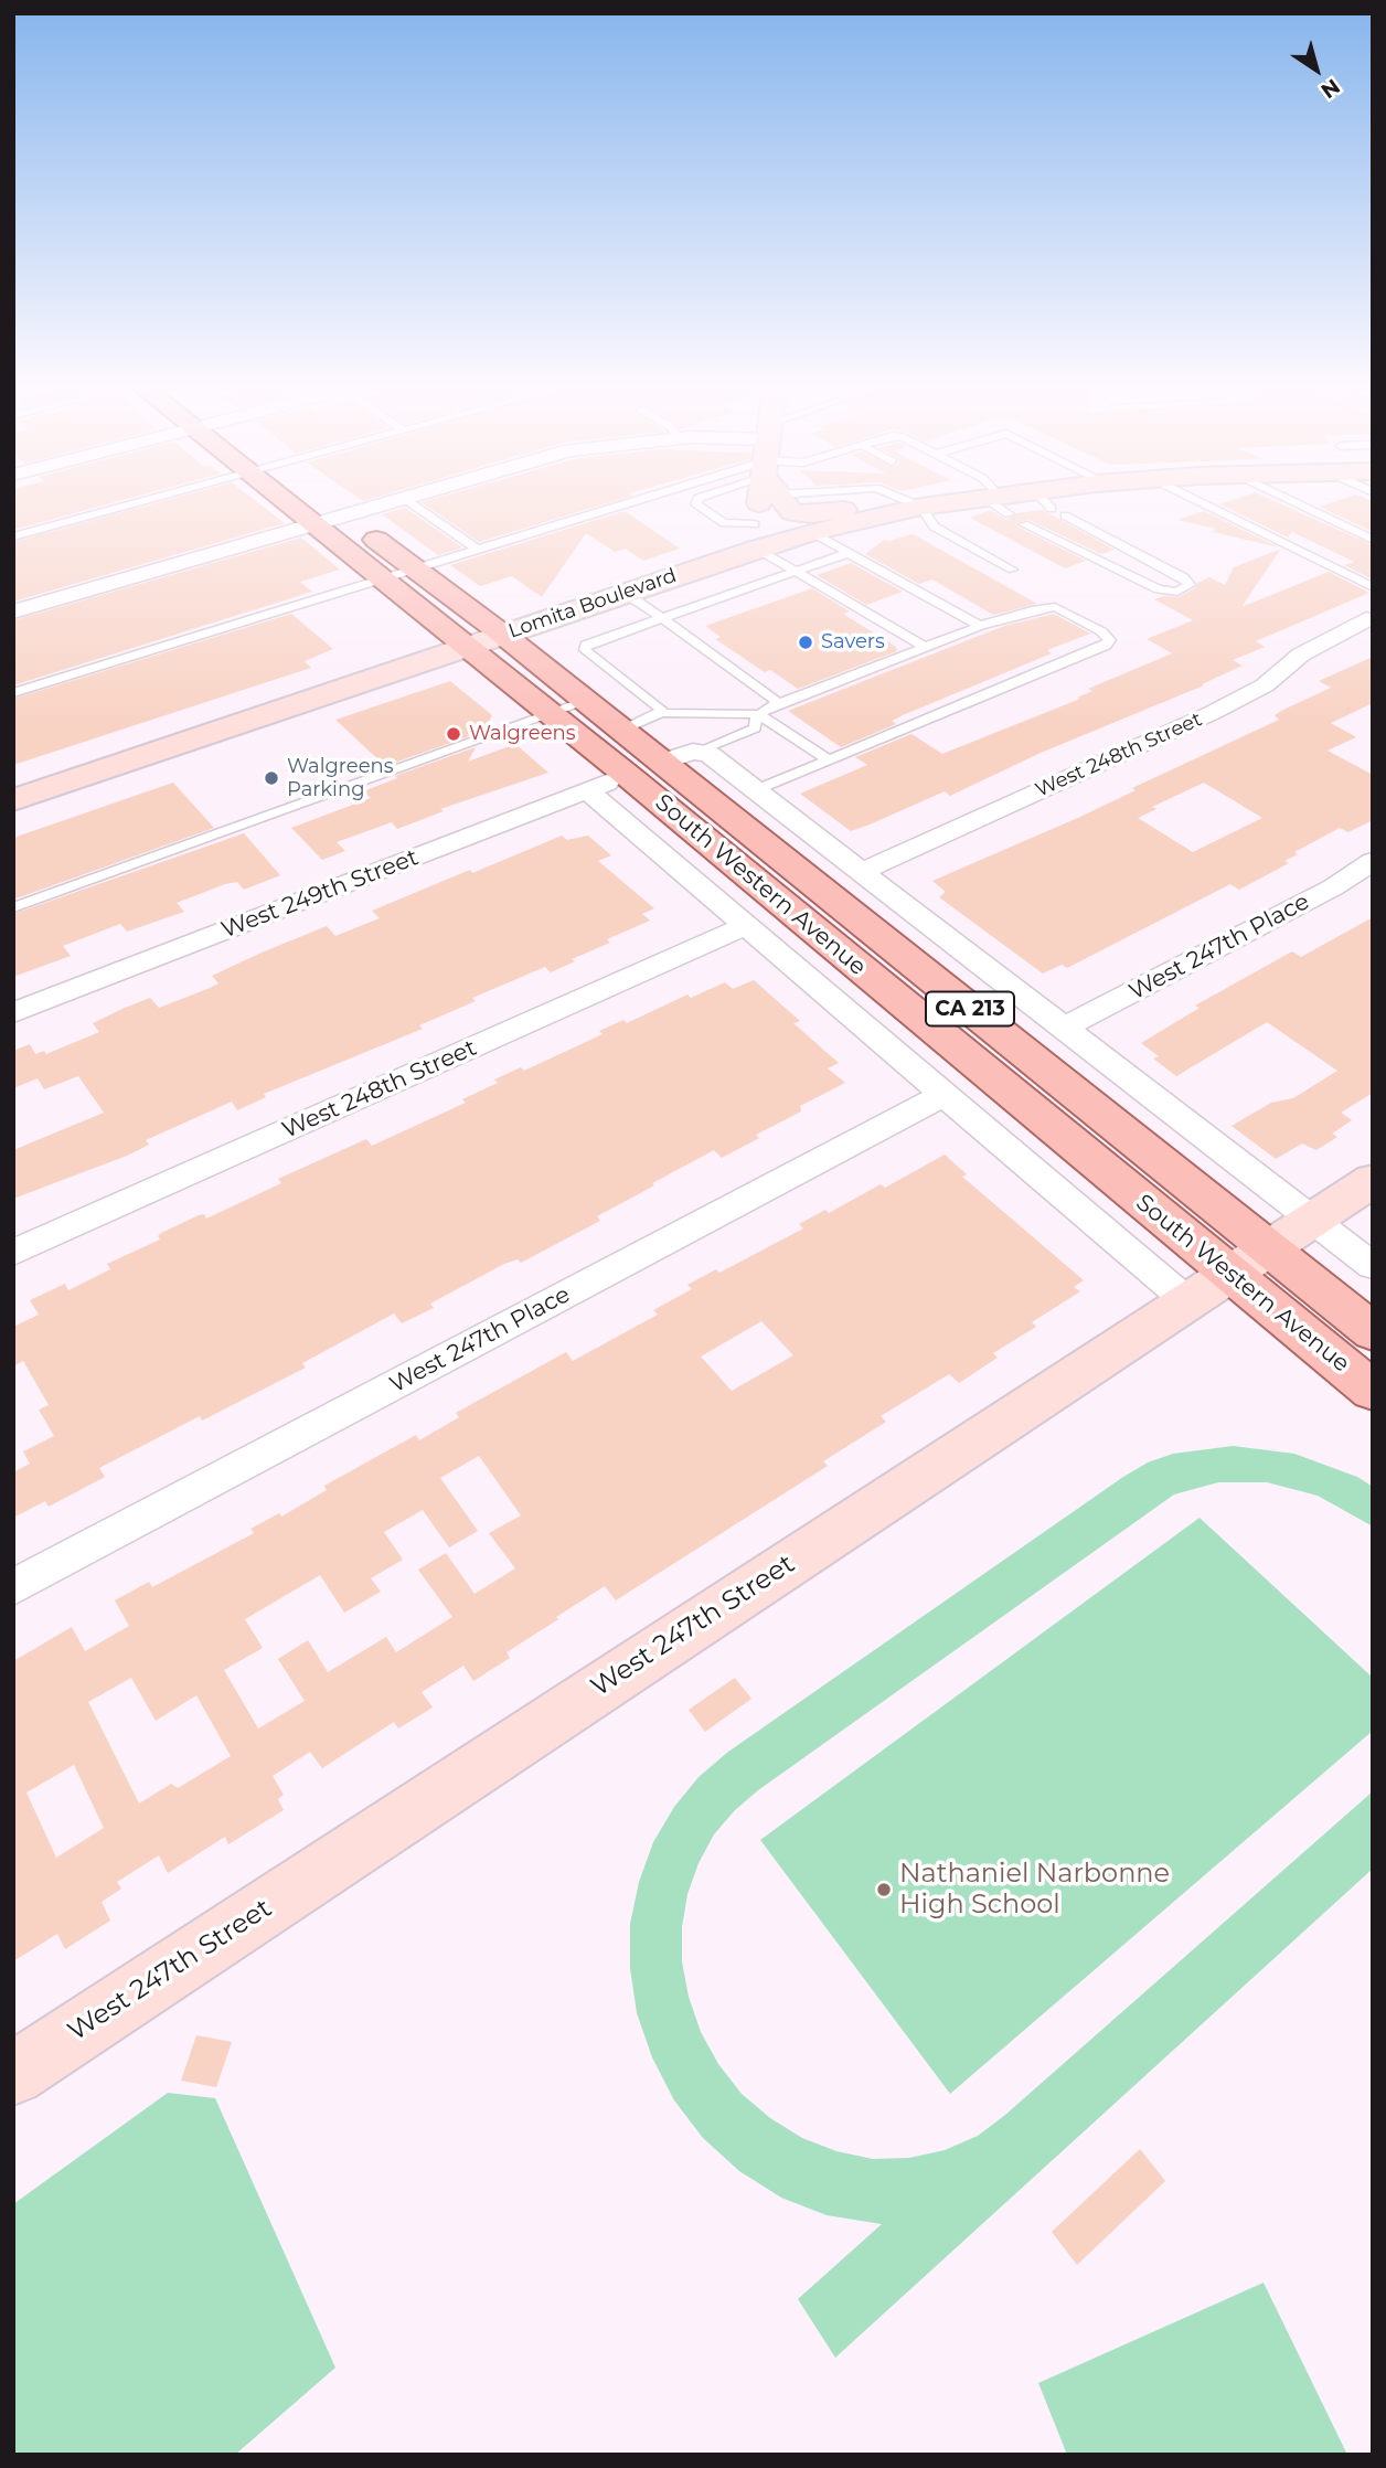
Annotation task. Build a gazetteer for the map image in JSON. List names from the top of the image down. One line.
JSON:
{"streets":{"main road":["Lomita Boulevard","South Western Avenue","CA 213","West 247th Street"],"street":["West 248th Street","West 249th Street","West 247th Place"]},"crossings":[["Lomita Boulevard","South Western Avenue"],["West 248th Street","South Western Avenue"],["South Western Avenue","West 249th Street"],["South Western Avenue","West 247th Place"],["South Western Avenue","West 247th Street"]],"places":["Savers","Walgreens","Walgreens Parking","Nathaniel Narbonne High School"],"north":"bottom right"}
